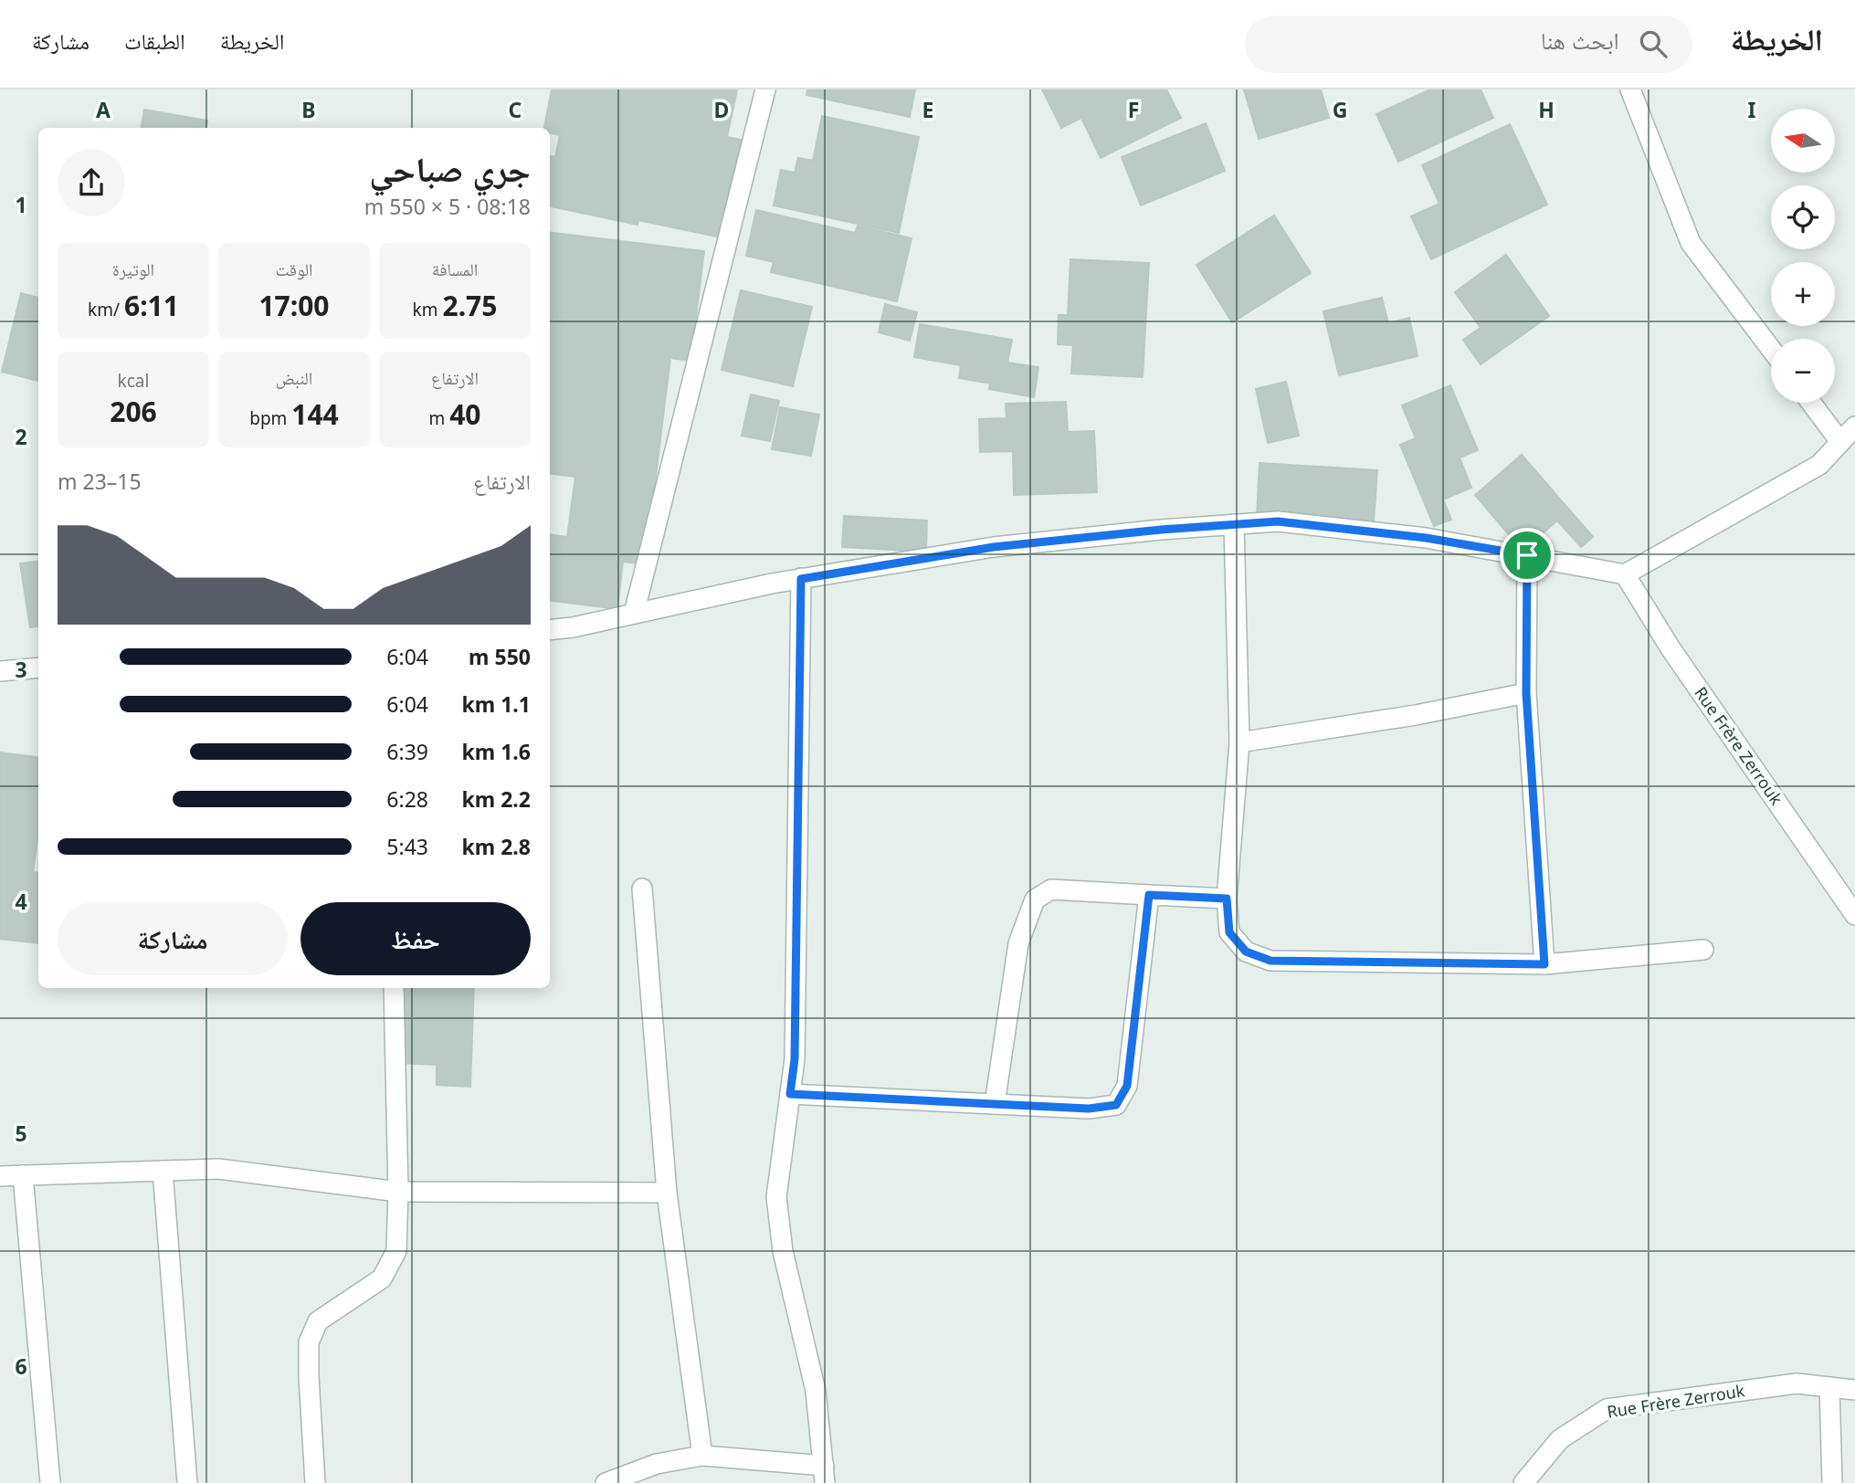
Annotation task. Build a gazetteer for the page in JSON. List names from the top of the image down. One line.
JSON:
{"streets":{"street":["Rue Frère Zerrouk"]},"north":"left","page":{"header":"الخريطة","search":"ابحث هنا","nav":["الخريطة","الطبقات","مشاركة"],"map_buttons":["+","−"],"heading":["جري صباحي","08:18 · 5 × 550 m"],"stats":[["المسافة","2.75 km"],["الوقت","17:00"],["الوتيرة","6:11 /km"],["الارتفاع","40 m"],["النبض","144 bpm"],["kcal","206"]],"chart":["الارتفاع","15–23 m"],"list":[{"name":"550 m","note":"6:04"},{"name":"1.1 km","note":"6:04"},{"name":"1.6 km","note":"6:39"},{"name":"2.2 km","note":"6:28"},{"name":"2.8 km","note":"5:43"}],"buttons":["حفظ","مشاركة"]},"grid":{"columns":["A","B","C","D","E","F","G","H","I"],"rows":["1","2","3","4","5","6"]}}
